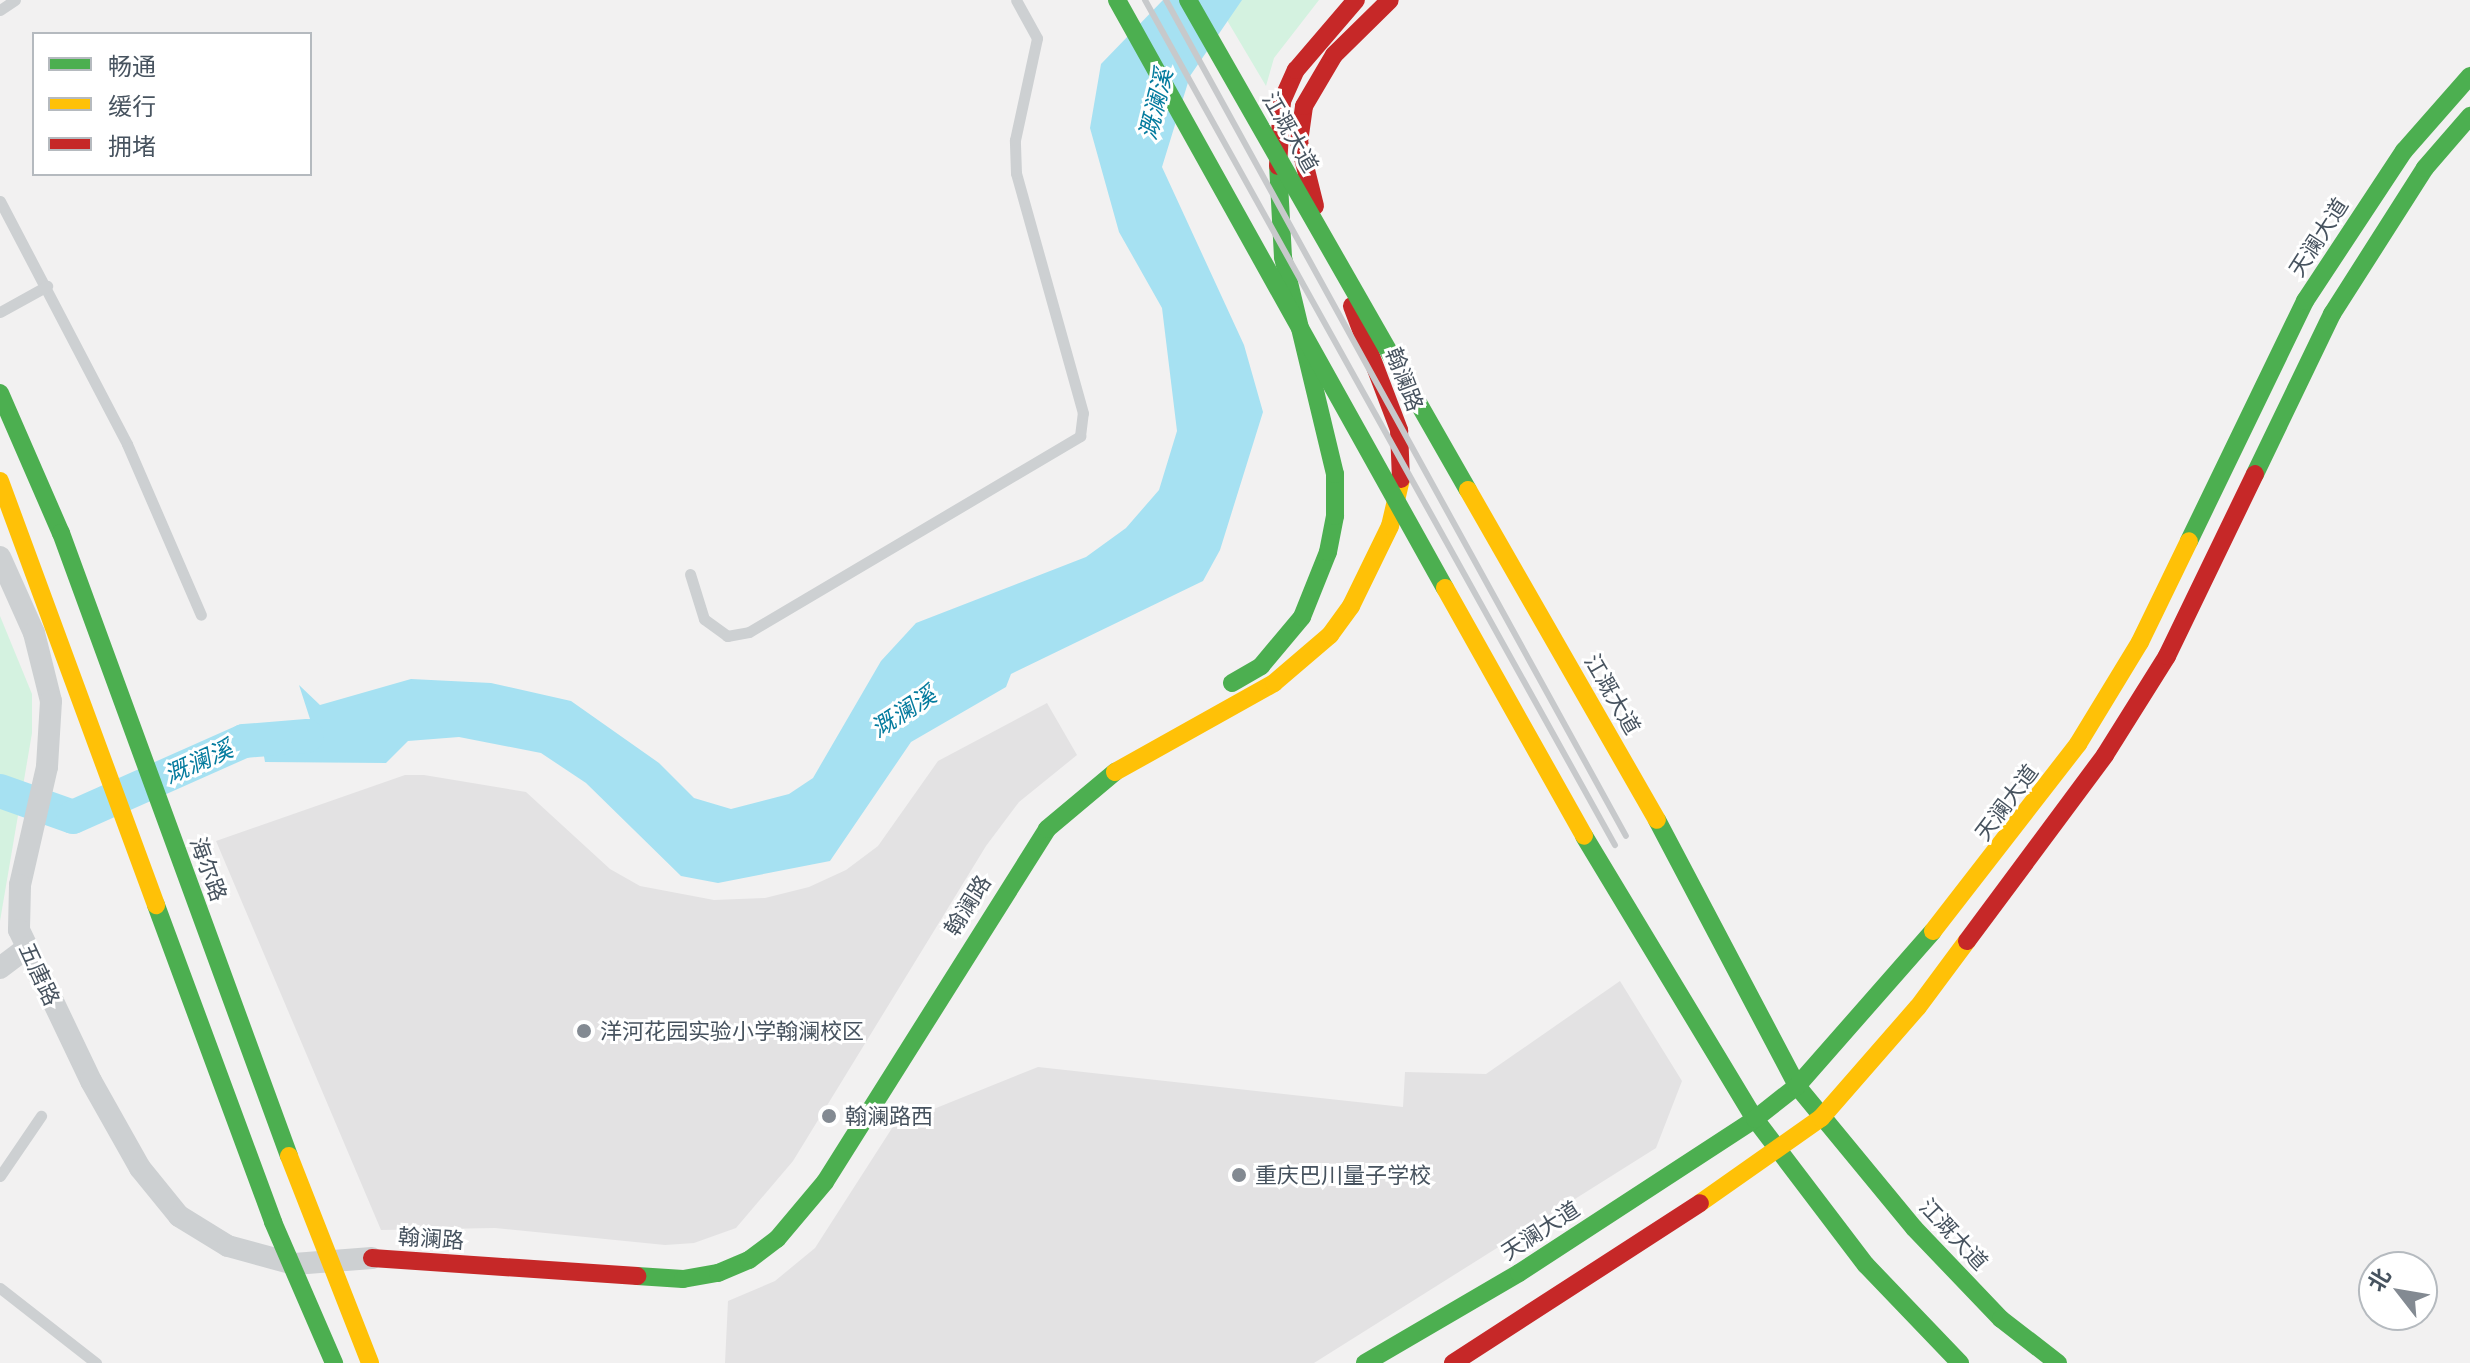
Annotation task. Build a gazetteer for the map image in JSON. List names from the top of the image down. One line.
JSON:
{"streets":{"street":["江溉大道","天澜大道","翰澜路","海尔路","五唐路"]},"crossings":[["江溉大道","天澜大道"],["翰澜路","五唐路"]],"water":["溉澜溪"],"places":["洋河花园实验小学翰澜校区","翰澜路西","重庆巴川量子学校"],"legend":["畅通","缓行","拥堵"],"north":"top left"}
